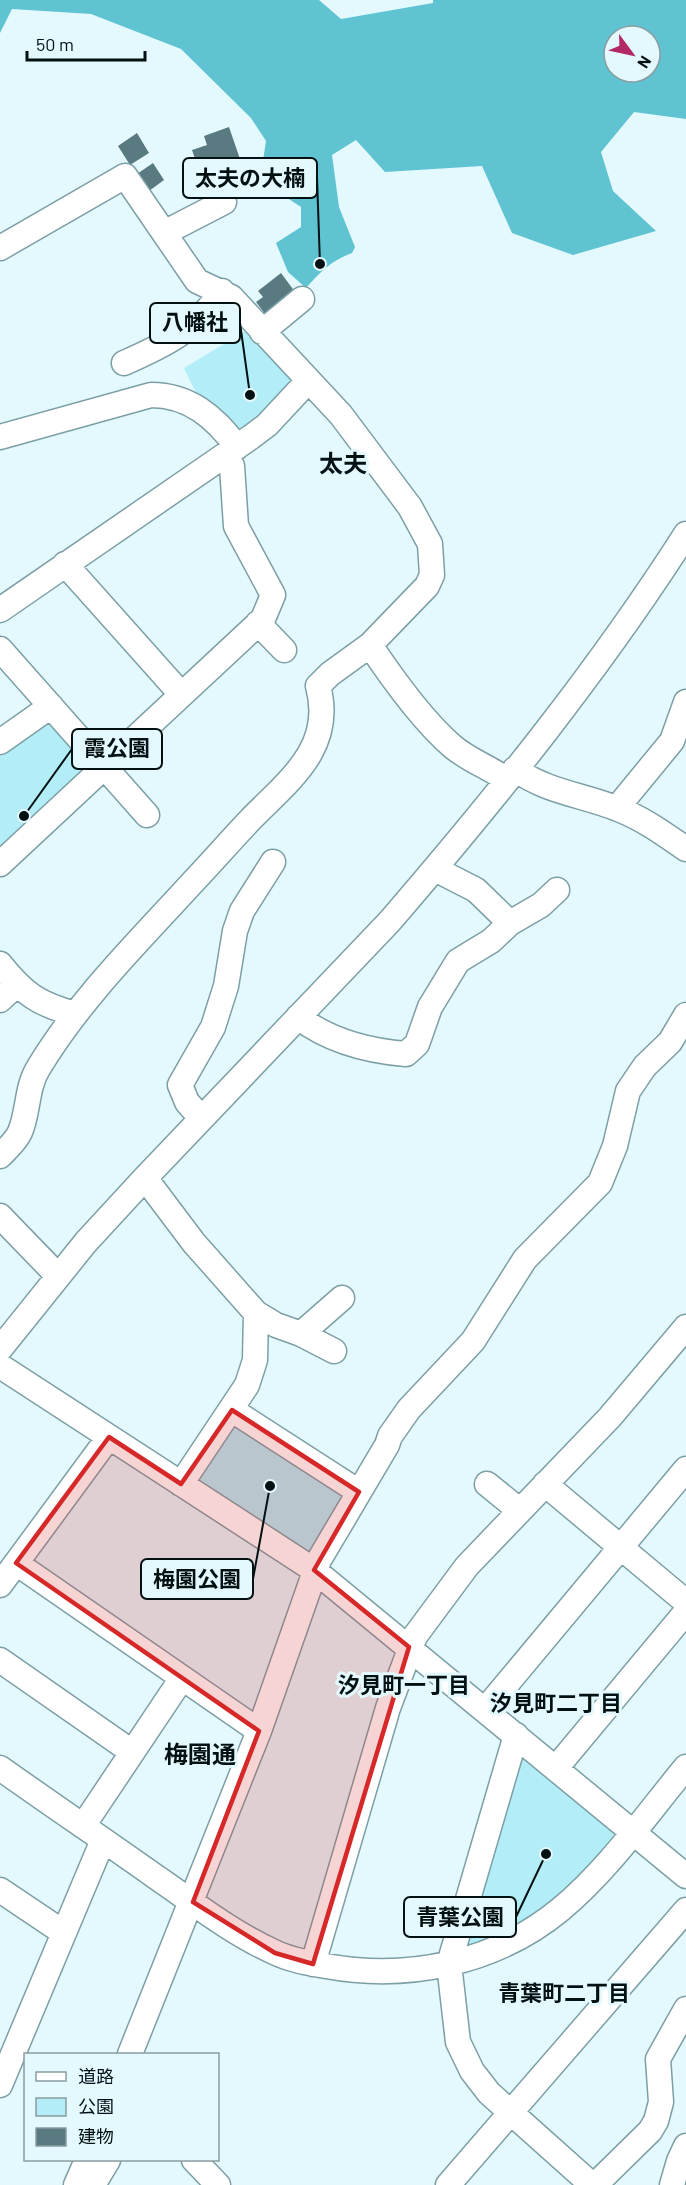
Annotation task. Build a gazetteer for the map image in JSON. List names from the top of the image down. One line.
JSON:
{"districts":["太夫","汐見町一丁目","汐見町二丁目","梅園通","青葉町二丁目"],"places":["太夫の大楠","八幡社","霞公園","梅園公園","青葉公園"],"legend":["道路","公園","建物"],"scale_bar":"50 m","north":"bottom right"}
